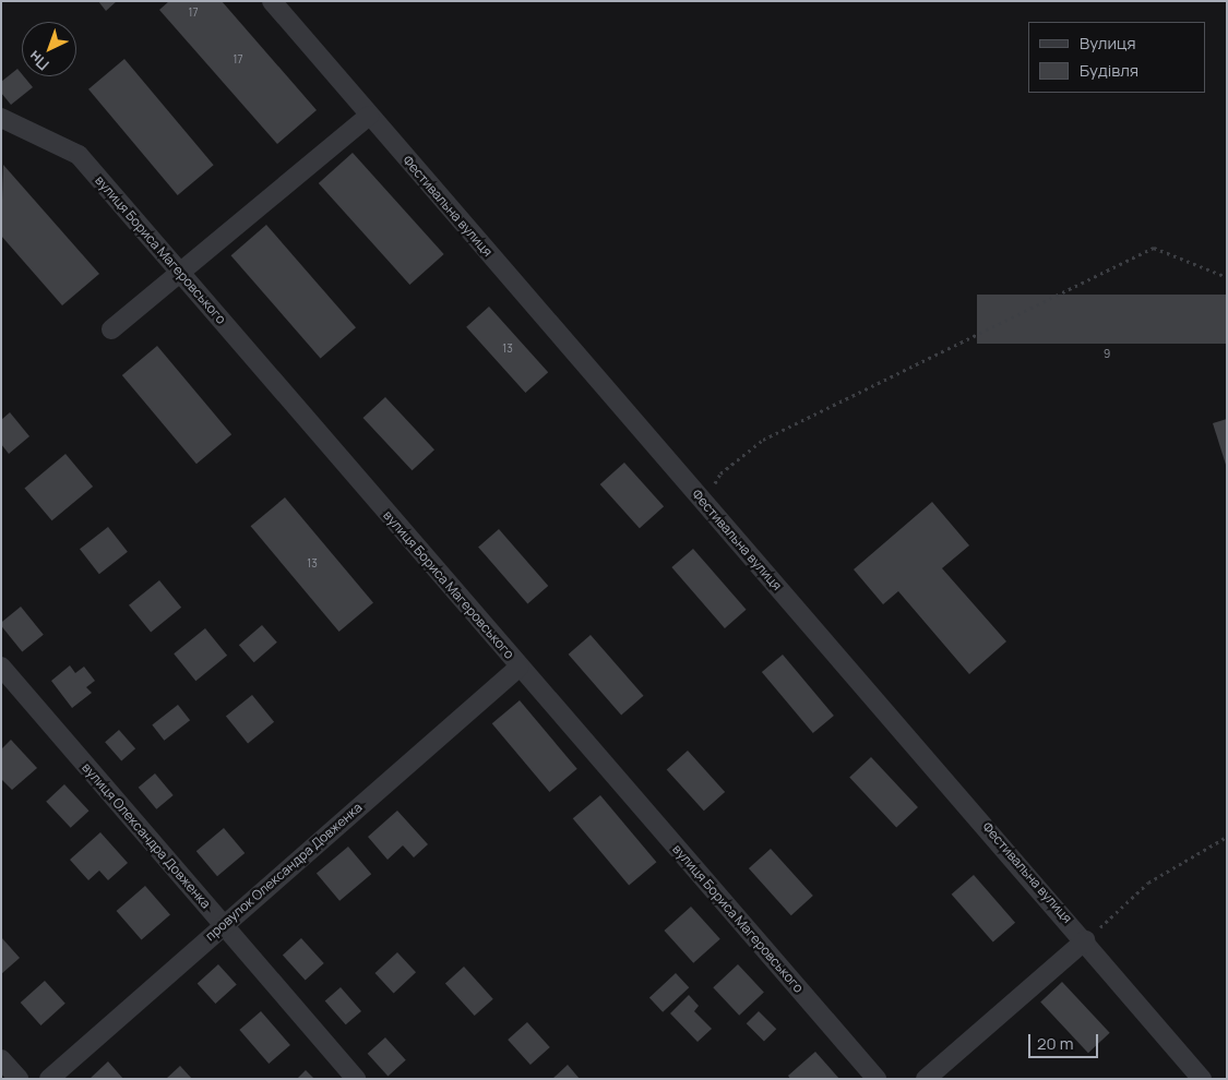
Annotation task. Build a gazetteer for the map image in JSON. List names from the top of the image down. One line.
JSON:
{"streets":{"street":["Фестивальна вулиця","вулиця Бориса Магеровського","вулиця Олександра Довженка","провулок Олександра Довженка"]},"crossings":[["вулиця Бориса Магеровського","провулок Олександра Довженка"],["вулиця Олександра Довженка","провулок Олександра Довженка"]],"house_numbers":["17","17","13","9","13"],"legend":["Вулиця","Будівля"],"scale_bar":"20 m","north":"bottom left"}
